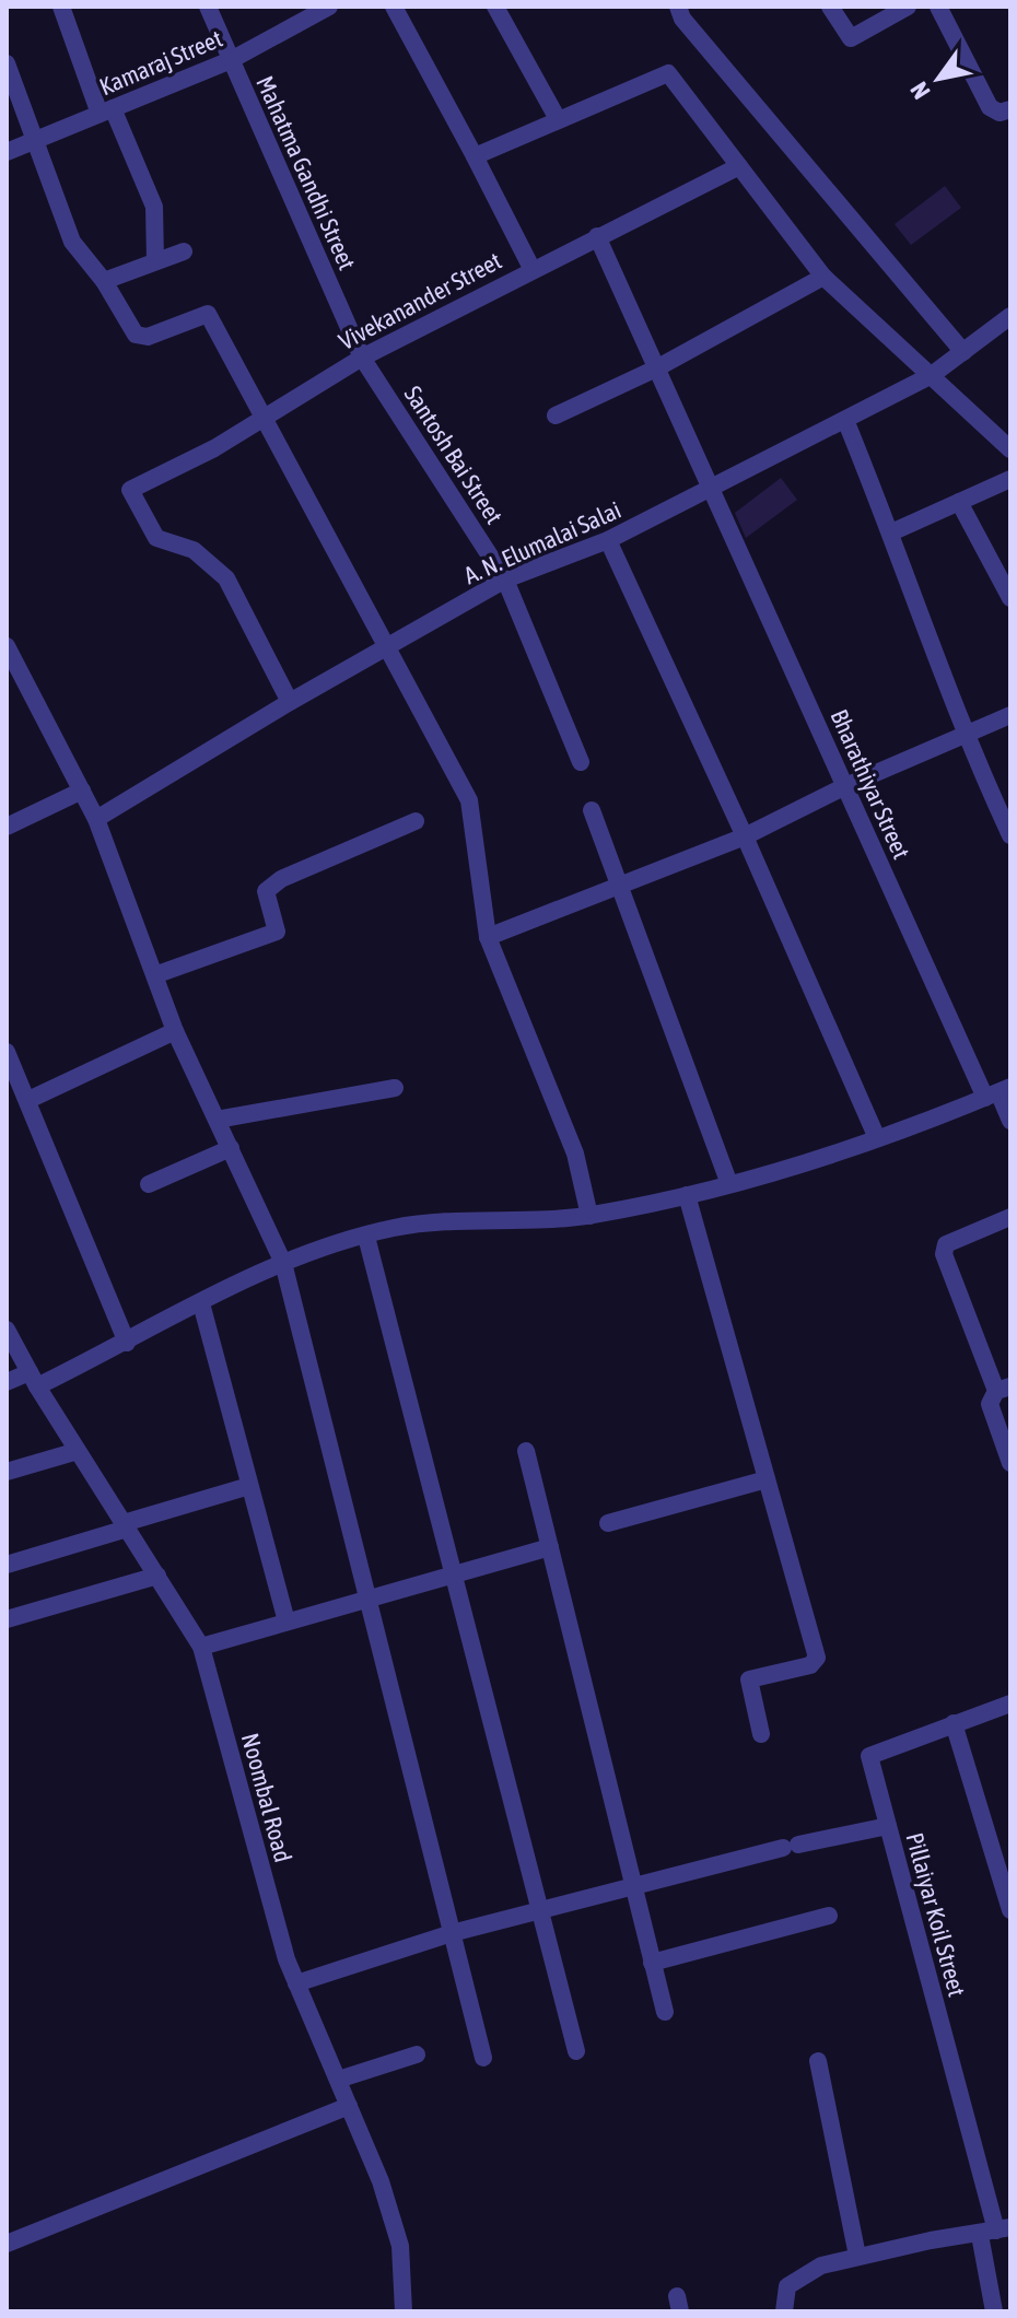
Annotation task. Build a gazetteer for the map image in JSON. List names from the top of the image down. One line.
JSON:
{"streets":{"street":["Kamaraj Street","Mahatma Gandhi Street","Vivekanander Street","Santosh Bai Street","A. N. Elumalai Salai","Bharathiyar Street","Noombal Road","Pillaiyar Koil Street"]},"crossings":[["Kamaraj Street","Mahatma Gandhi Street"],["Mahatma Gandhi Street","Vivekanander Street"],["Mahatma Gandhi Street","Santosh Bai Street"],["Vivekanander Street","Santosh Bai Street"],["Vivekanander Street","A. N. Elumalai Salai"],["Vivekanander Street","Bharathiyar Street"],["Santosh Bai Street","A. N. Elumalai Salai"],["A. N. Elumalai Salai","Bharathiyar Street"]],"north":"bottom left"}
